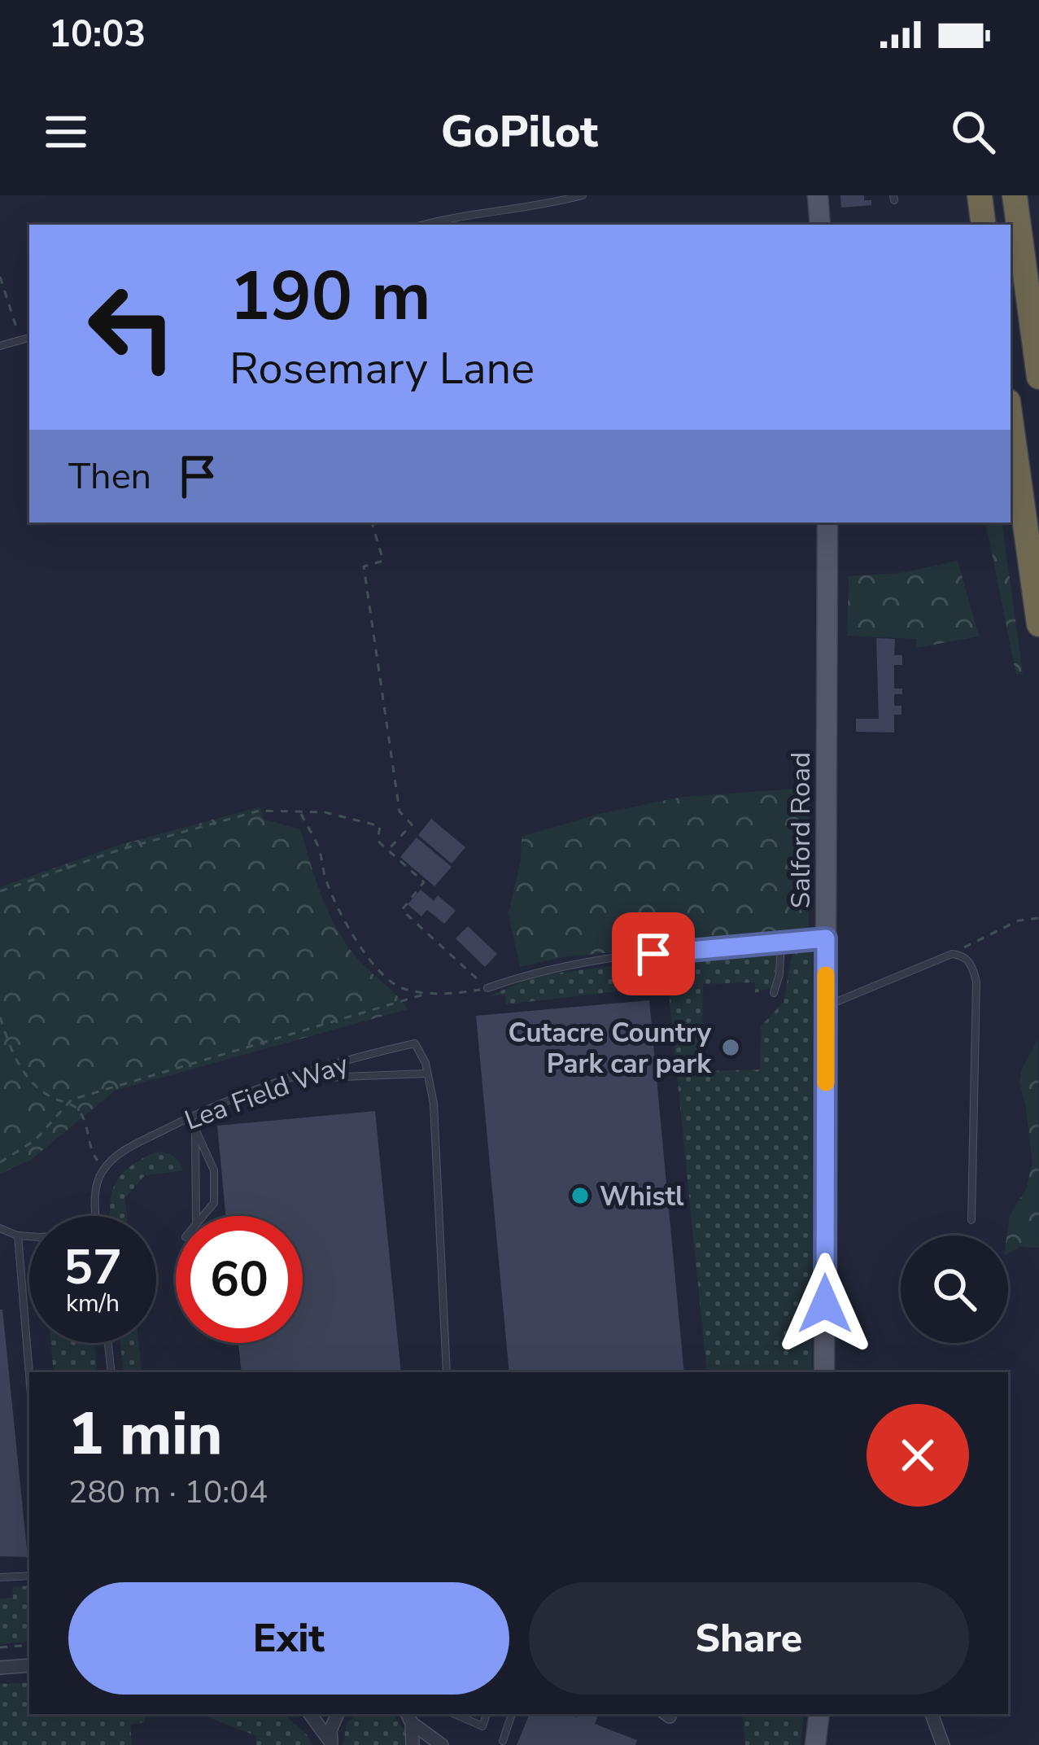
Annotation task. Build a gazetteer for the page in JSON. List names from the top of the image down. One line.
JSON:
{"streets":{"main road":["Salford Road"],"lane":["Lea Field Way"]},"places":["Cutacre Country Park car park","Whistl"],"page":{"status":"10:03","header":"GoPilot","turn":["190 m","Rosemary Lane"],"then":"Then","speed":"57 km/h","limit":"60","heading":["1 min","280 m · 10:04"],"buttons":["Exit","Share"]}}
